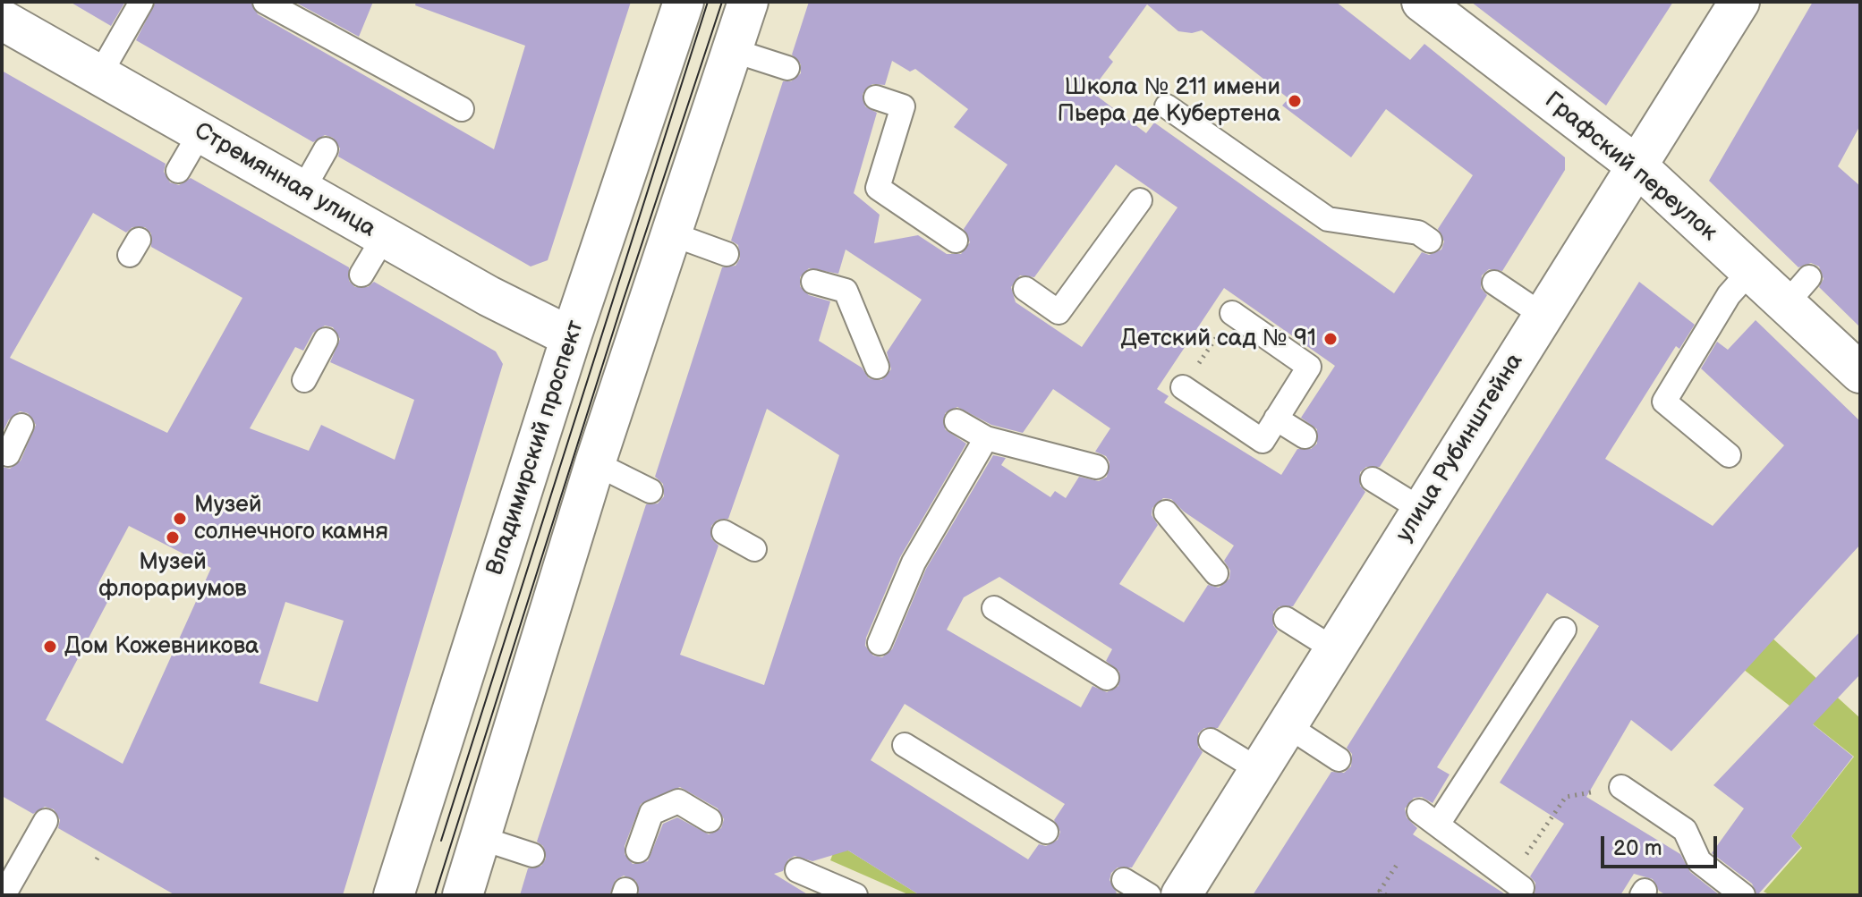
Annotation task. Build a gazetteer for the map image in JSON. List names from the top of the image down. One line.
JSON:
{"streets":{"street":["Графский переулок","Стремянная улица","Владимирский проспект","улица Рубинштейна"]},"crossings":[["Графский переулок","улица Рубинштейна"],["Стремянная улица","Владимирский проспект"]],"places":["Школа № 211 имени Пьера де Кубертена","Детский сад № 91","Музей солнечного камня","Музей флорариумов","Дом Кожевникова"],"scale_bar":"20 m"}
